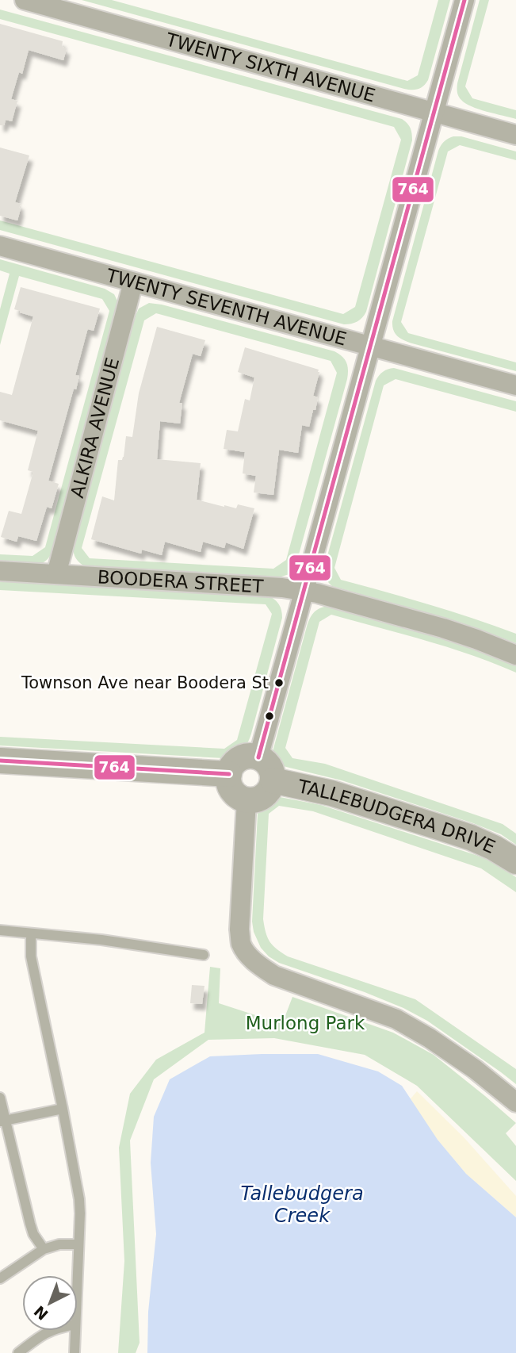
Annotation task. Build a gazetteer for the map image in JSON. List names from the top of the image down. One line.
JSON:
{"streets":{"street":["TWENTY SIXTH AVENUE","TWENTY SEVENTH AVENUE","ALKIRA AVENUE","BOODERA STREET","TALLEBUDGERA DRIVE"]},"crossings":[["TWENTY SEVENTH AVENUE","ALKIRA AVENUE"],["ALKIRA AVENUE","BOODERA STREET"]],"water":["Tallebudgera Creek"],"parks":["Murlong Park"],"places":["Townson Ave near Boodera St"],"lines":["transit line 764"],"north":"bottom left"}
